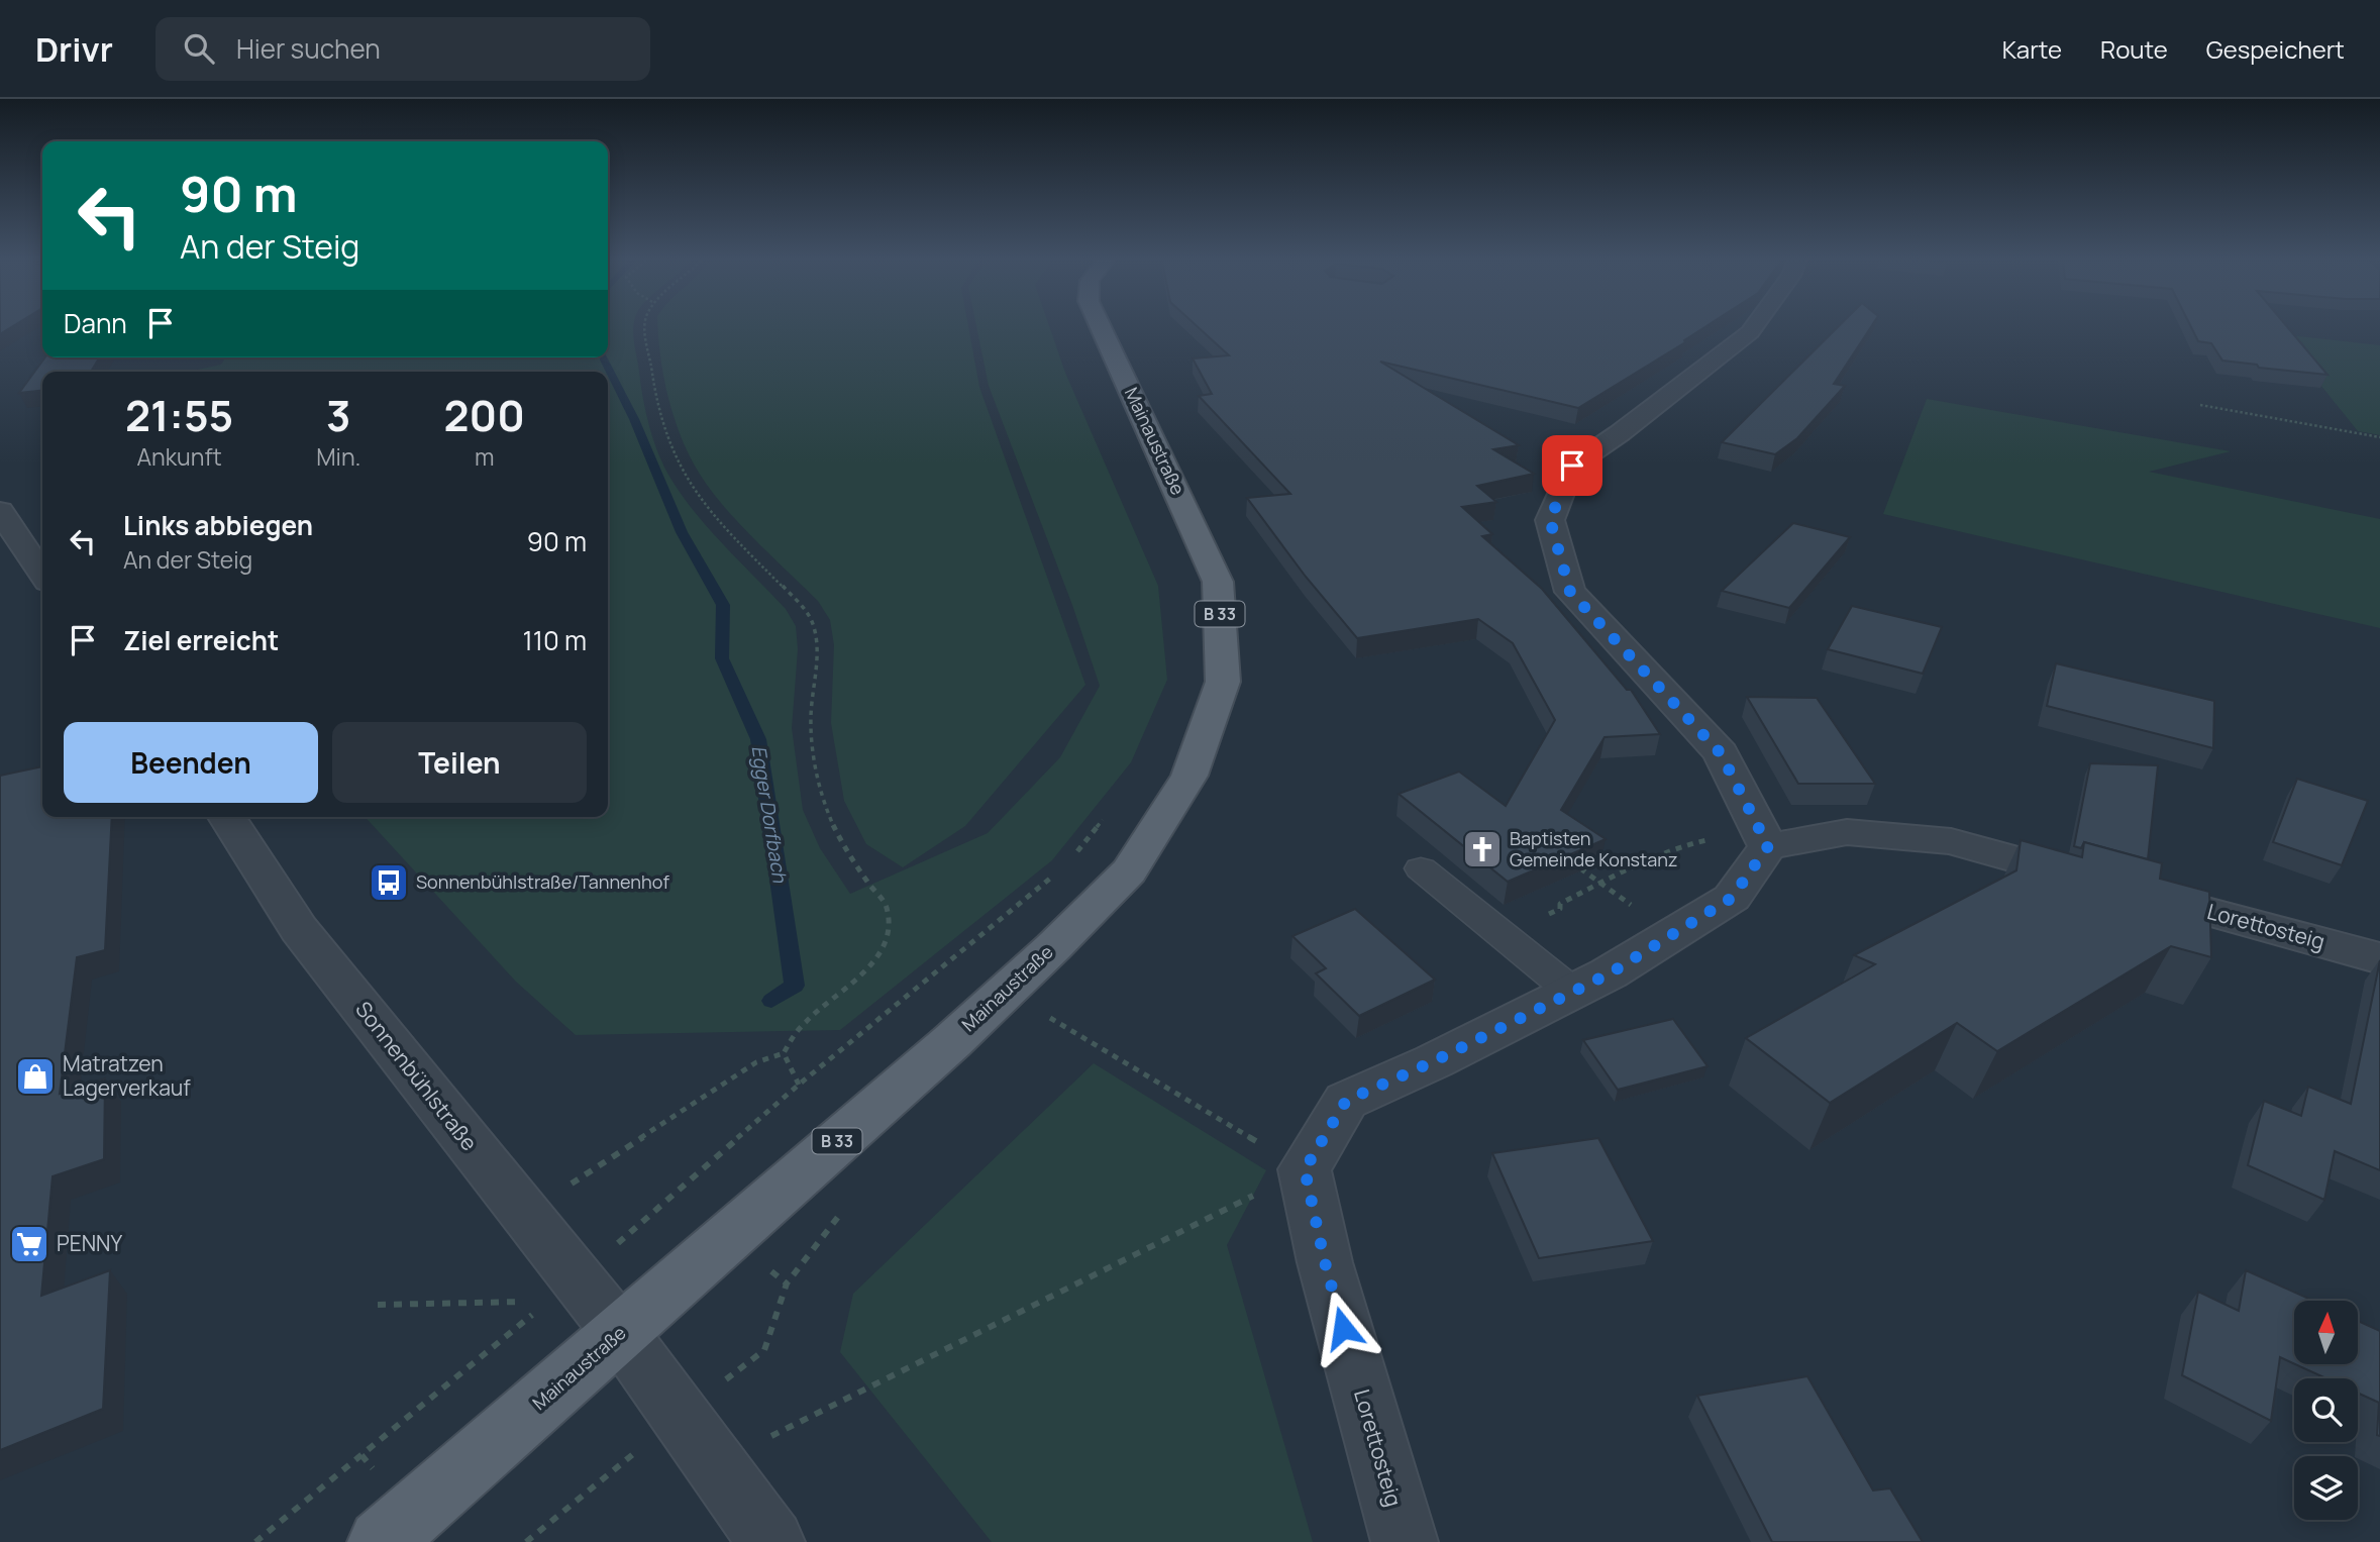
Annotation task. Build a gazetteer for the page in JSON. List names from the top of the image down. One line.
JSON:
{"streets":{"main road":["Mainaustraße","B 33"],"street":["Lorettosteig","Sonnenbühlstraße"]},"crossings":[["Mainaustraße","Sonnenbühlstraße"]],"water":["Egger Dorfbach"],"places":{"church":["Baptisten Gemeinde Konstanz"],"bus stop":["Sonnenbühlstraße/Tannenhof"],"shop":["Matratzen Lagerverkauf"],"supermarket":["PENNY"]},"north":"top","page":{"header":"Drivr","search":"Hier suchen","nav":["Karte","Route","Gespeichert"],"turn":["90 m","An der Steig"],"then":"Dann","eta":["21:55","Ankunft","3","Min.","200","m"],"list":[{"name":"Links abbiegen","note":"An der Steig","value":"90 m"},{"name":"Ziel erreicht","value":"110 m"}],"buttons":["Beenden","Teilen"]}}
